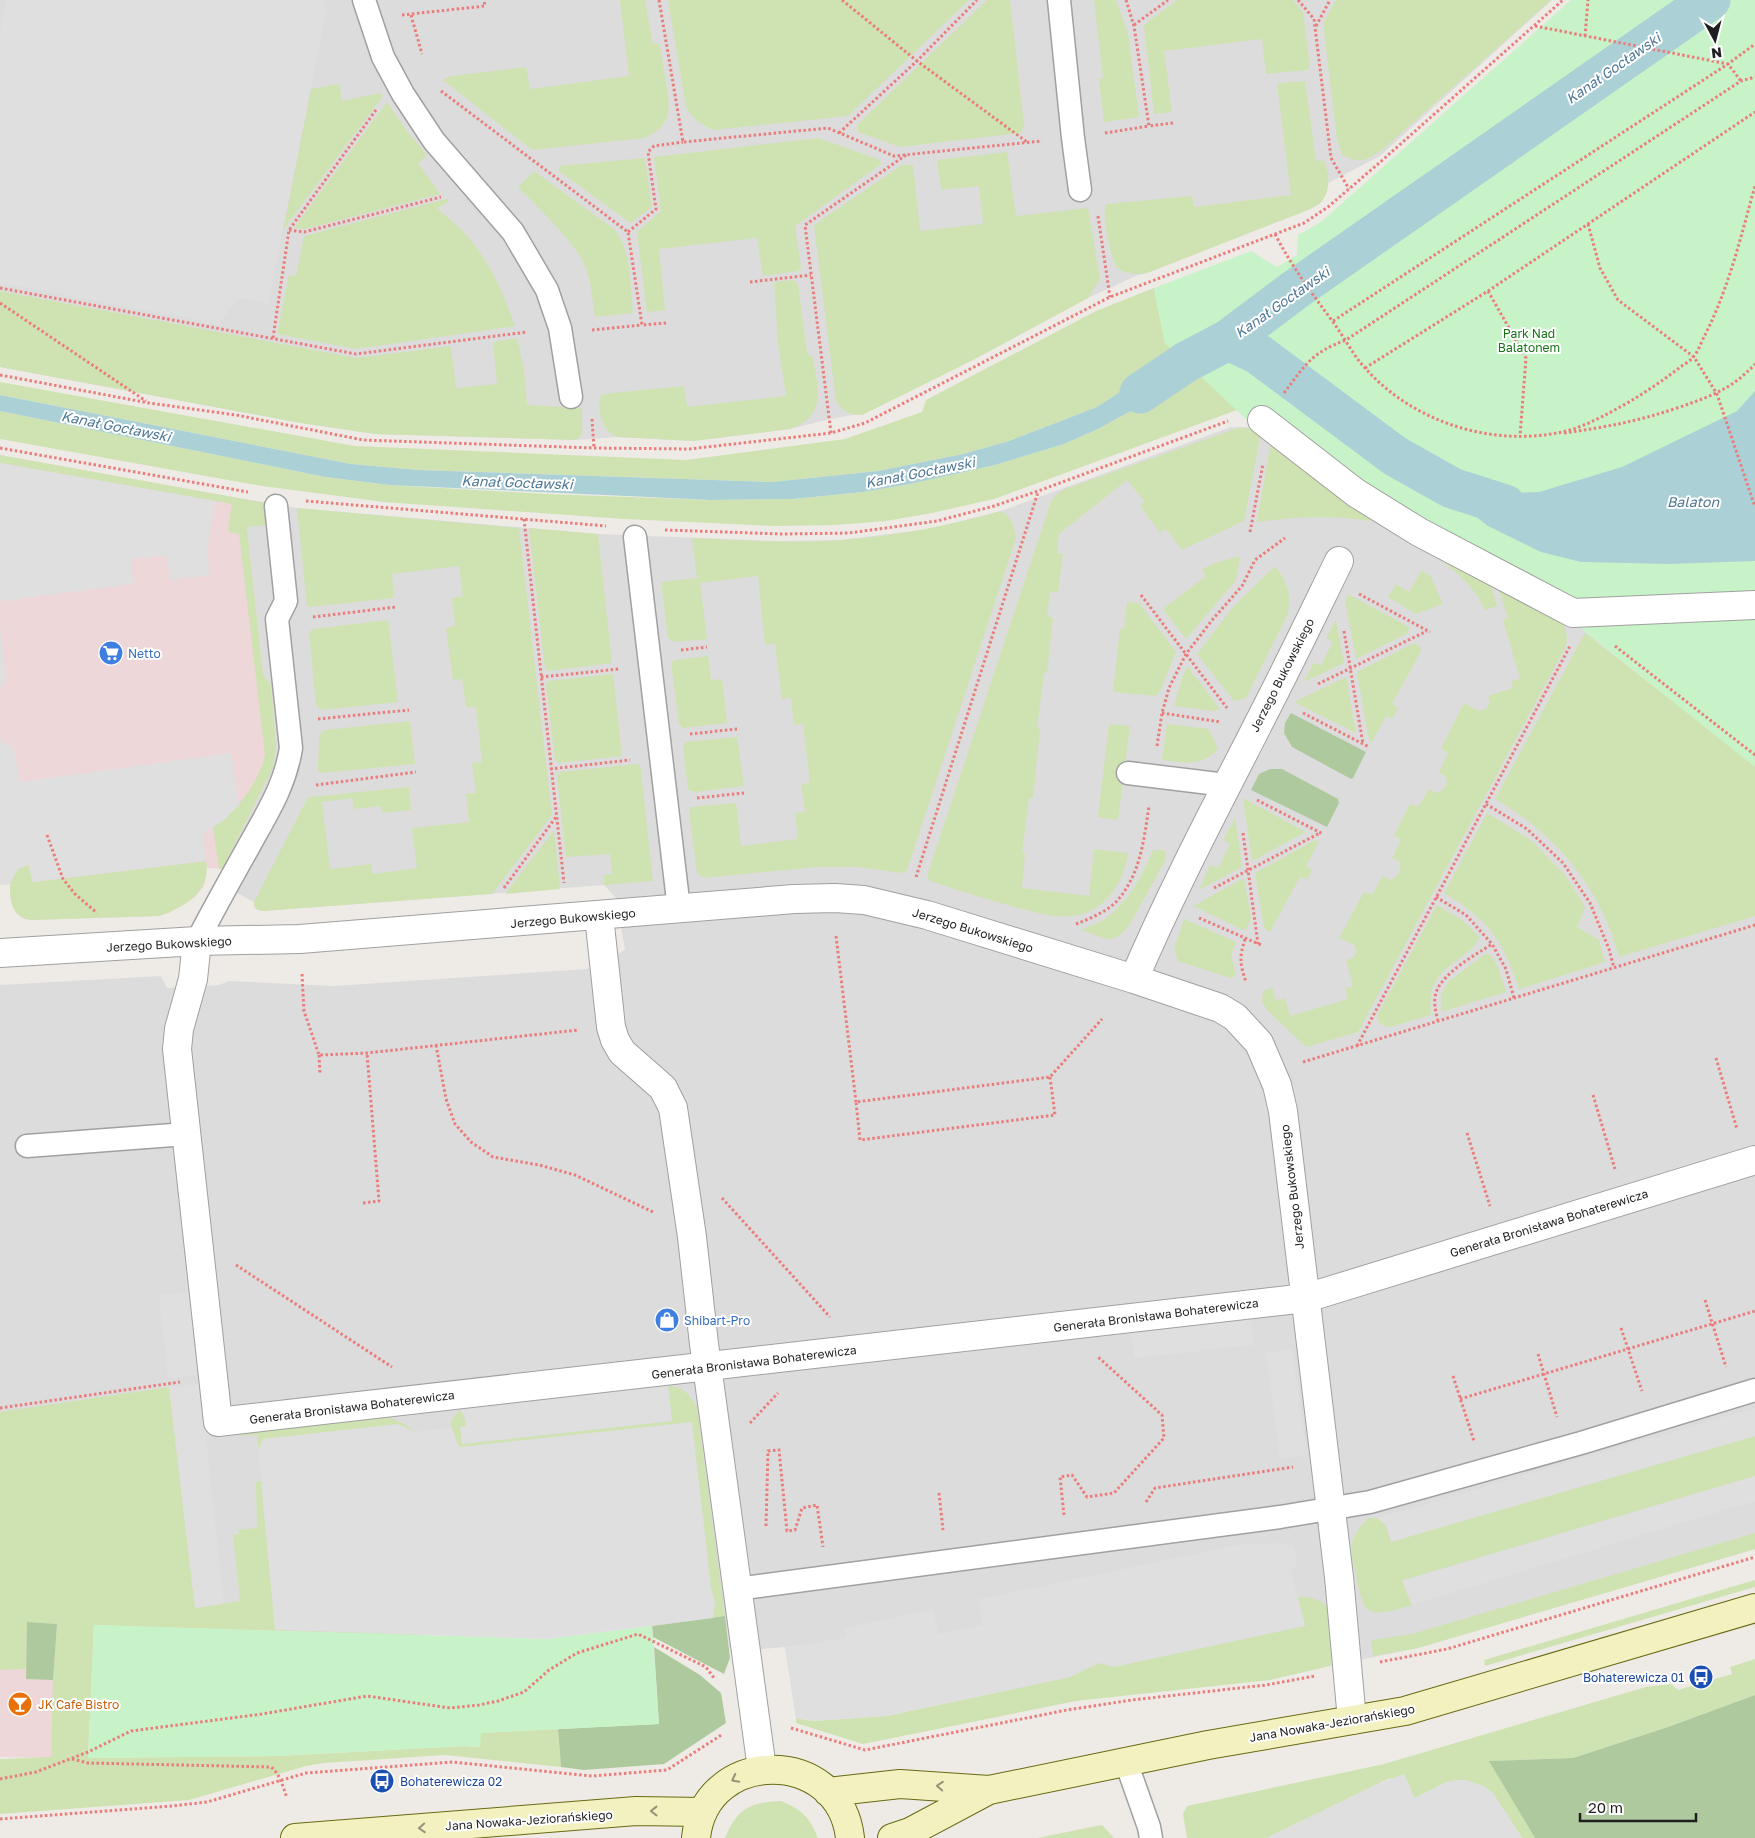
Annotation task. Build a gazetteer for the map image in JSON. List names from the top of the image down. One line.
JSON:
{"streets":{"street":["Jerzego Bukowskiego","Generała Bronisława Bohaterewicza","Jana Nowaka-Jeziorańskiego"]},"crossings":[["Jerzego Bukowskiego","Generała Bronisława Bohaterewicza"],["Jerzego Bukowskiego","Jana Nowaka-Jeziorańskiego"]],"one_way":["Jana Nowaka-Jeziorańskiego"],"water":["Kanał Gocławski","Balaton"],"parks":["Park Nad Balatonem"],"places":{"supermarket":["Netto"],"shop":["Shibart-Pro"],"bus stop":["Bohaterewicza 01","Bohaterewicza 02"],"bar":["JK Cafe Bistro"]},"scale_bar":"20 m","north":"bottom"}
